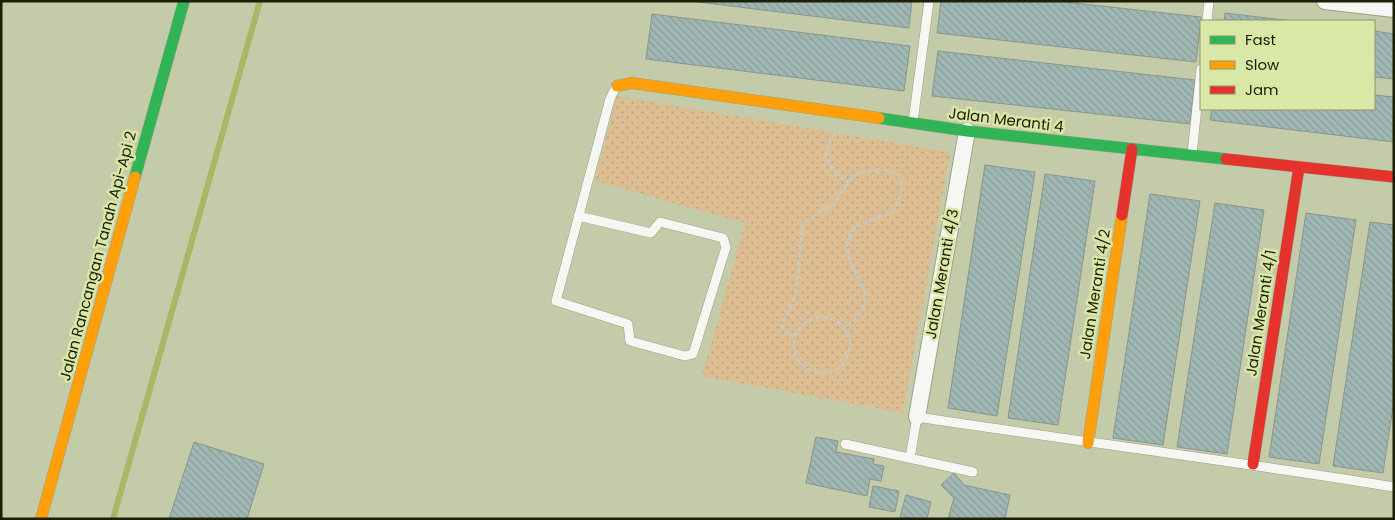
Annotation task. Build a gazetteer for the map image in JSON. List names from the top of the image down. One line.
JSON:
{"streets":{"street":["Jalan Meranti 4","Jalan Rancangan Tanah Api-Api 2","Jalan Meranti 4/3","Jalan Meranti 4/2","Jalan Meranti 4/1"]},"crossings":[["Jalan Meranti 4","Jalan Meranti 4/3"],["Jalan Meranti 4","Jalan Meranti 4/2"],["Jalan Meranti 4","Jalan Meranti 4/1"]],"legend":["Fast","Slow","Jam"]}
